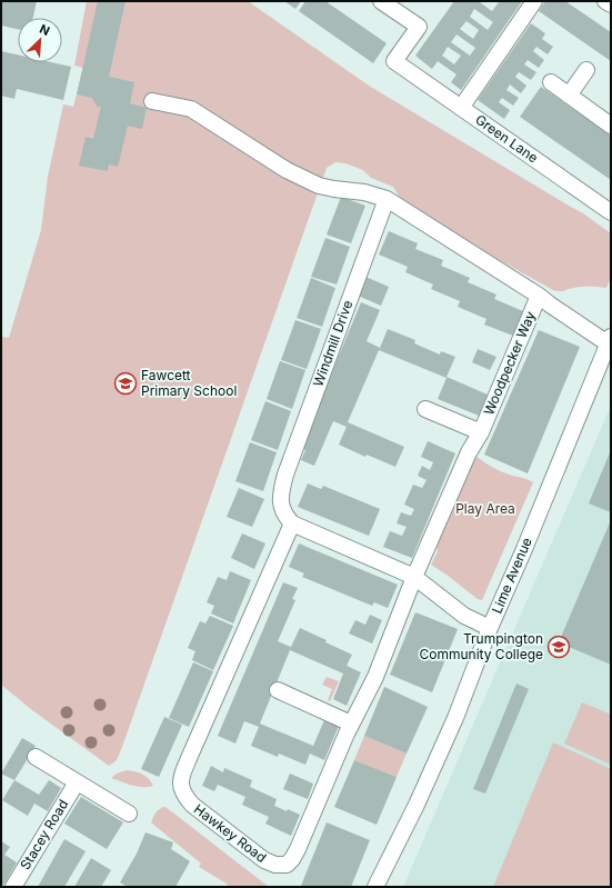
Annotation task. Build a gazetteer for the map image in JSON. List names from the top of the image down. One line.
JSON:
{"streets":{"street":["Green Lane","Windmill Drive","Woodpecker Way","Lime Avenue","Hawkey Road","Stacey Road"]},"crossings":[["Windmill Drive","Hawkey Road"],["Woodpecker Way","Hawkey Road"]],"parks":["Play Area"],"places":{"school or university":["Fawcett Primary School","Trumpington Community College"]},"north":"top right"}
